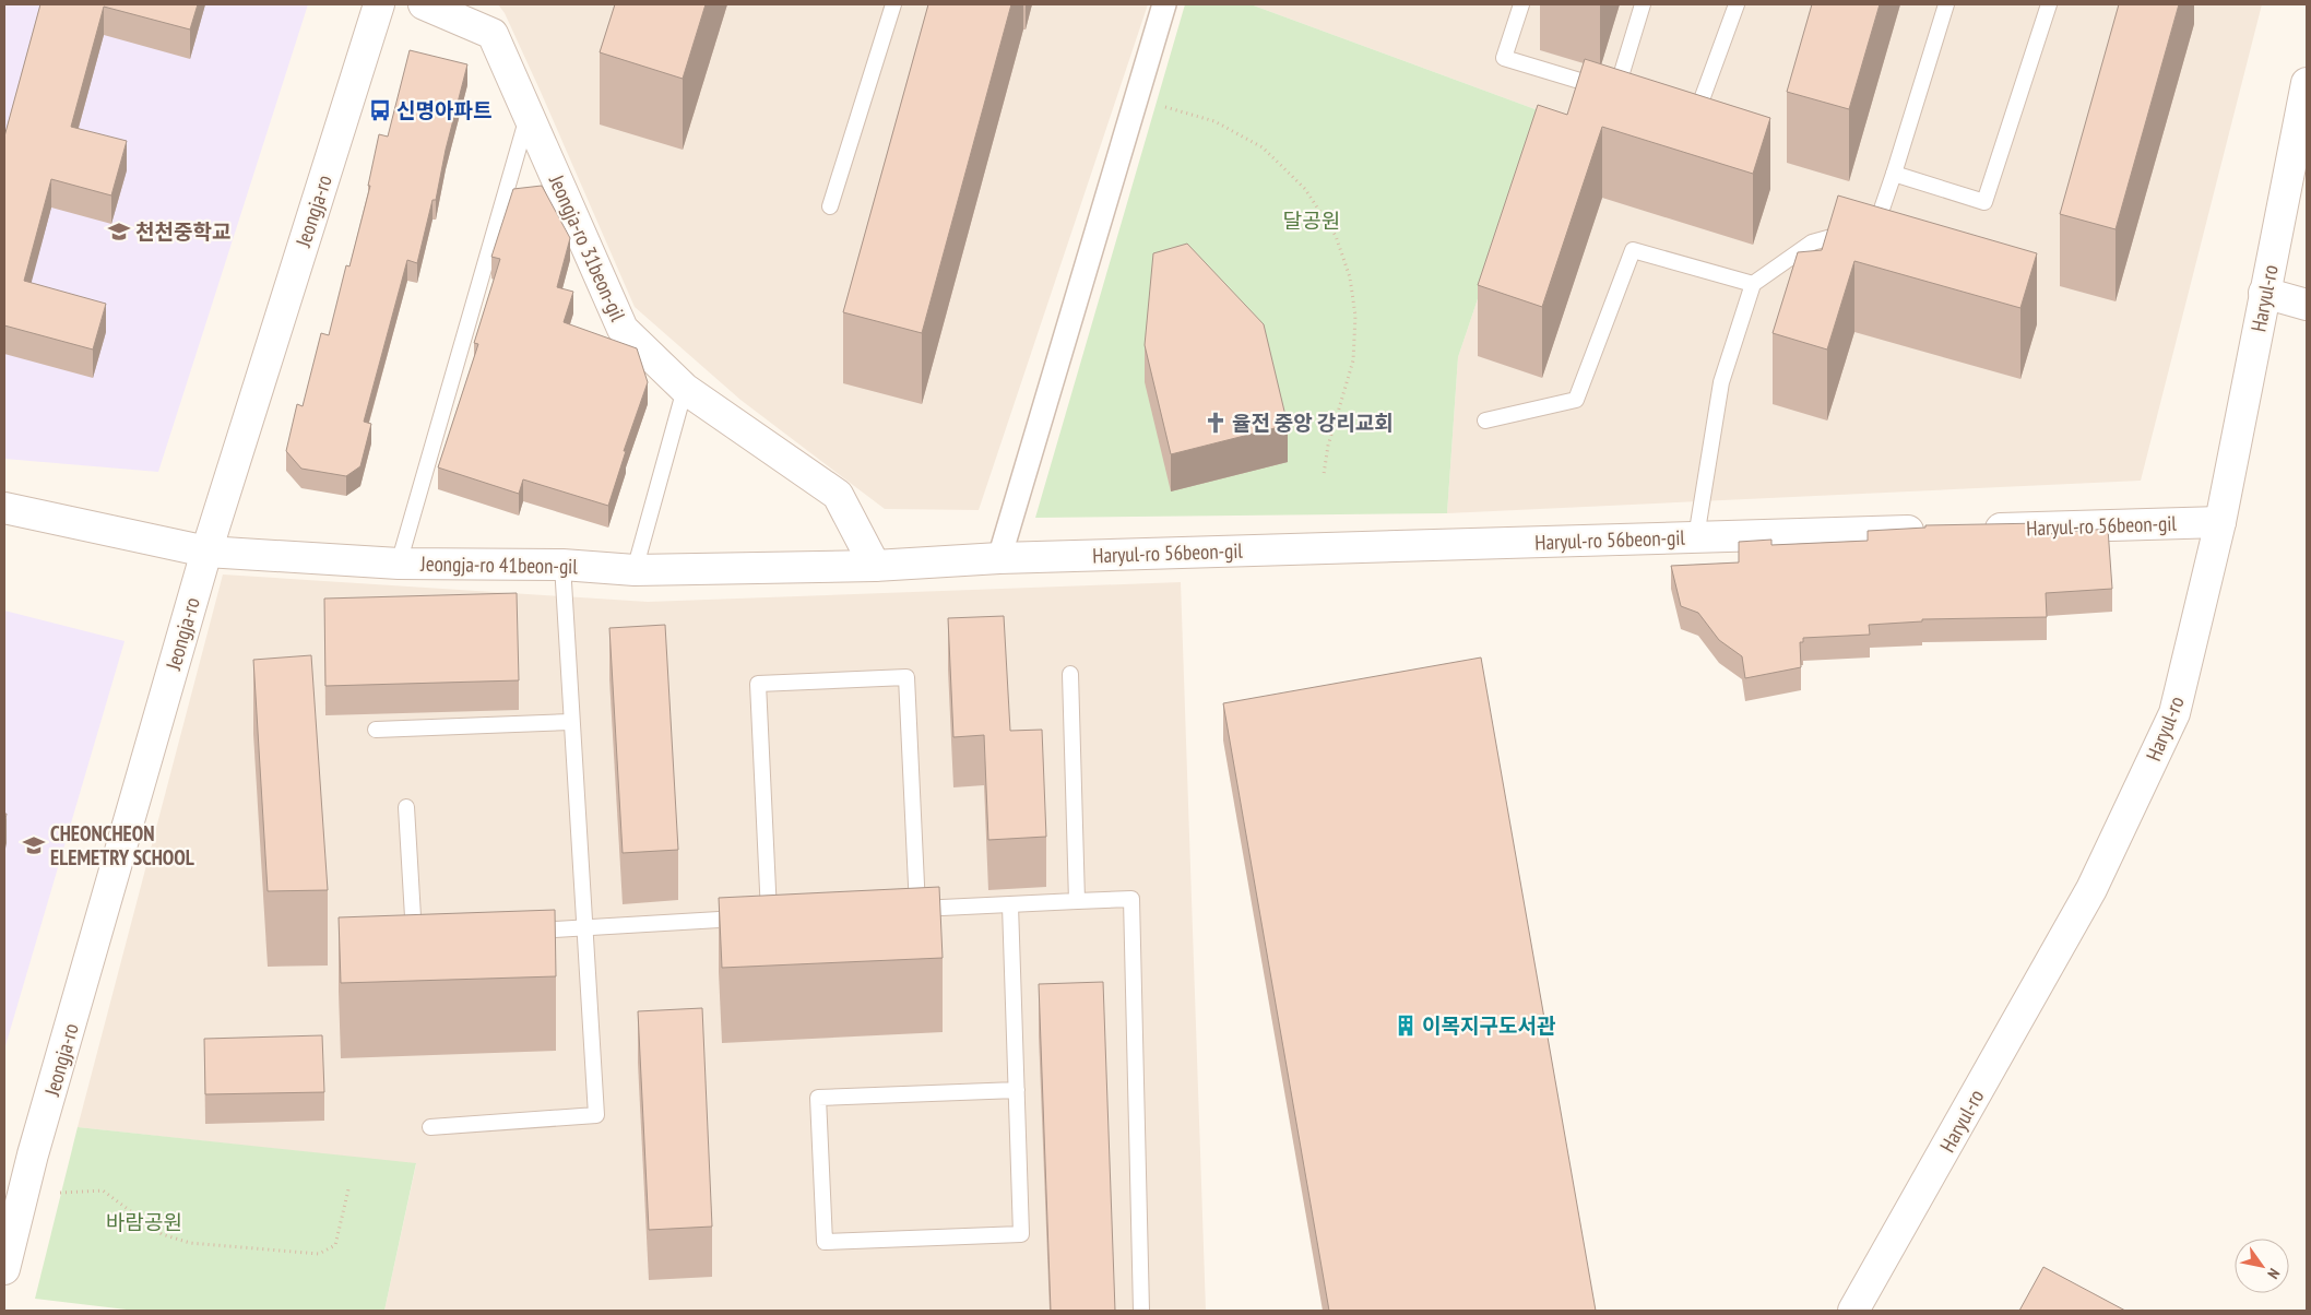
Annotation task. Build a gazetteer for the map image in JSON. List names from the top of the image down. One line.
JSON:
{"streets":{"street":["Jeongja-ro","Jeongja-ro 31beon-gil","Haryul-ro","Haryul-ro 56beon-gil","Jeongja-ro 41beon-gil"]},"crossings":[["Jeongja-ro","Jeongja-ro 41beon-gil"],["Jeongja-ro 31beon-gil","Jeongja-ro 41beon-gil"],["Haryul-ro","Haryul-ro 56beon-gil"],["Haryul-ro 56beon-gil","Jeongja-ro 41beon-gil"]],"parks":["달공원","바람공원"],"places":{"bus stop":["신명아파트"],"school or university":["천천중학교","CHEONCHEON ELEMETRY SCHOOL"],"church":["율전 중앙 강리교회"],"building":["이목지구도서관"]},"north":"bottom right"}
